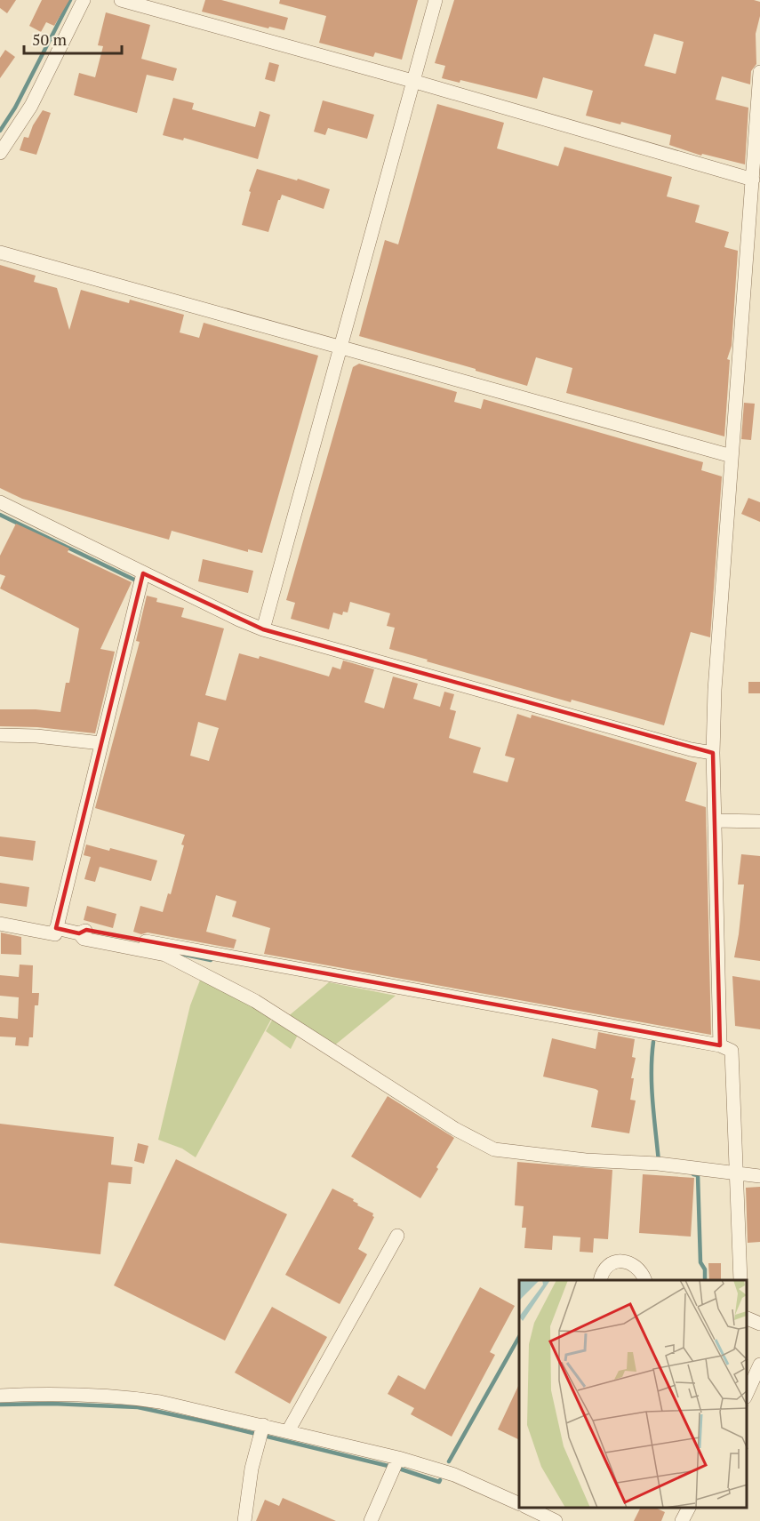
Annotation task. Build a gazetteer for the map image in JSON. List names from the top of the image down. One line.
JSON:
{"scale_bar":"50 m"}
